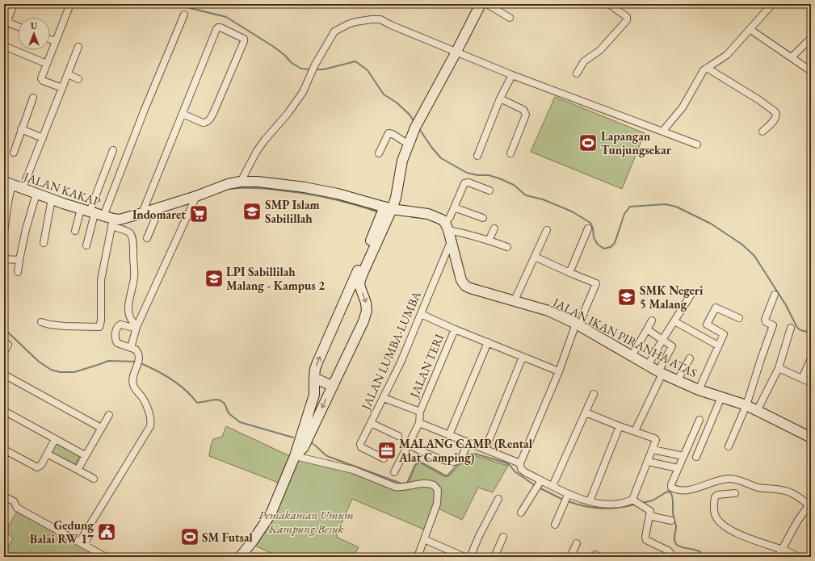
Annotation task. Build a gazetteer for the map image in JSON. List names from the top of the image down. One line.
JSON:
{"streets":{"street":["JALAN KAKAP","JALAN IKAN PIRANHA ATAS","JALAN LUMBA-LUMBA","JALAN TERI"]},"crossings":[["JALAN IKAN PIRANHA ATAS","JALAN LUMBA-LUMBA"]],"parks":["Pemakaman Umum Kampung Besuk"],"places":{"sports":["Lapangan Tunjungsekar","SM Futsal"],"school or university":["SMP Islam Sabilillah","LPI Sabillilah Malang - Kampus 2","SMK Negeri 5 Malang"],"supermarket":["Indomaret"],"office":["MALANG CAMP (Rental Alat Camping)"],"public building":["Gedung Balai RW 17"]},"north":"top"}
